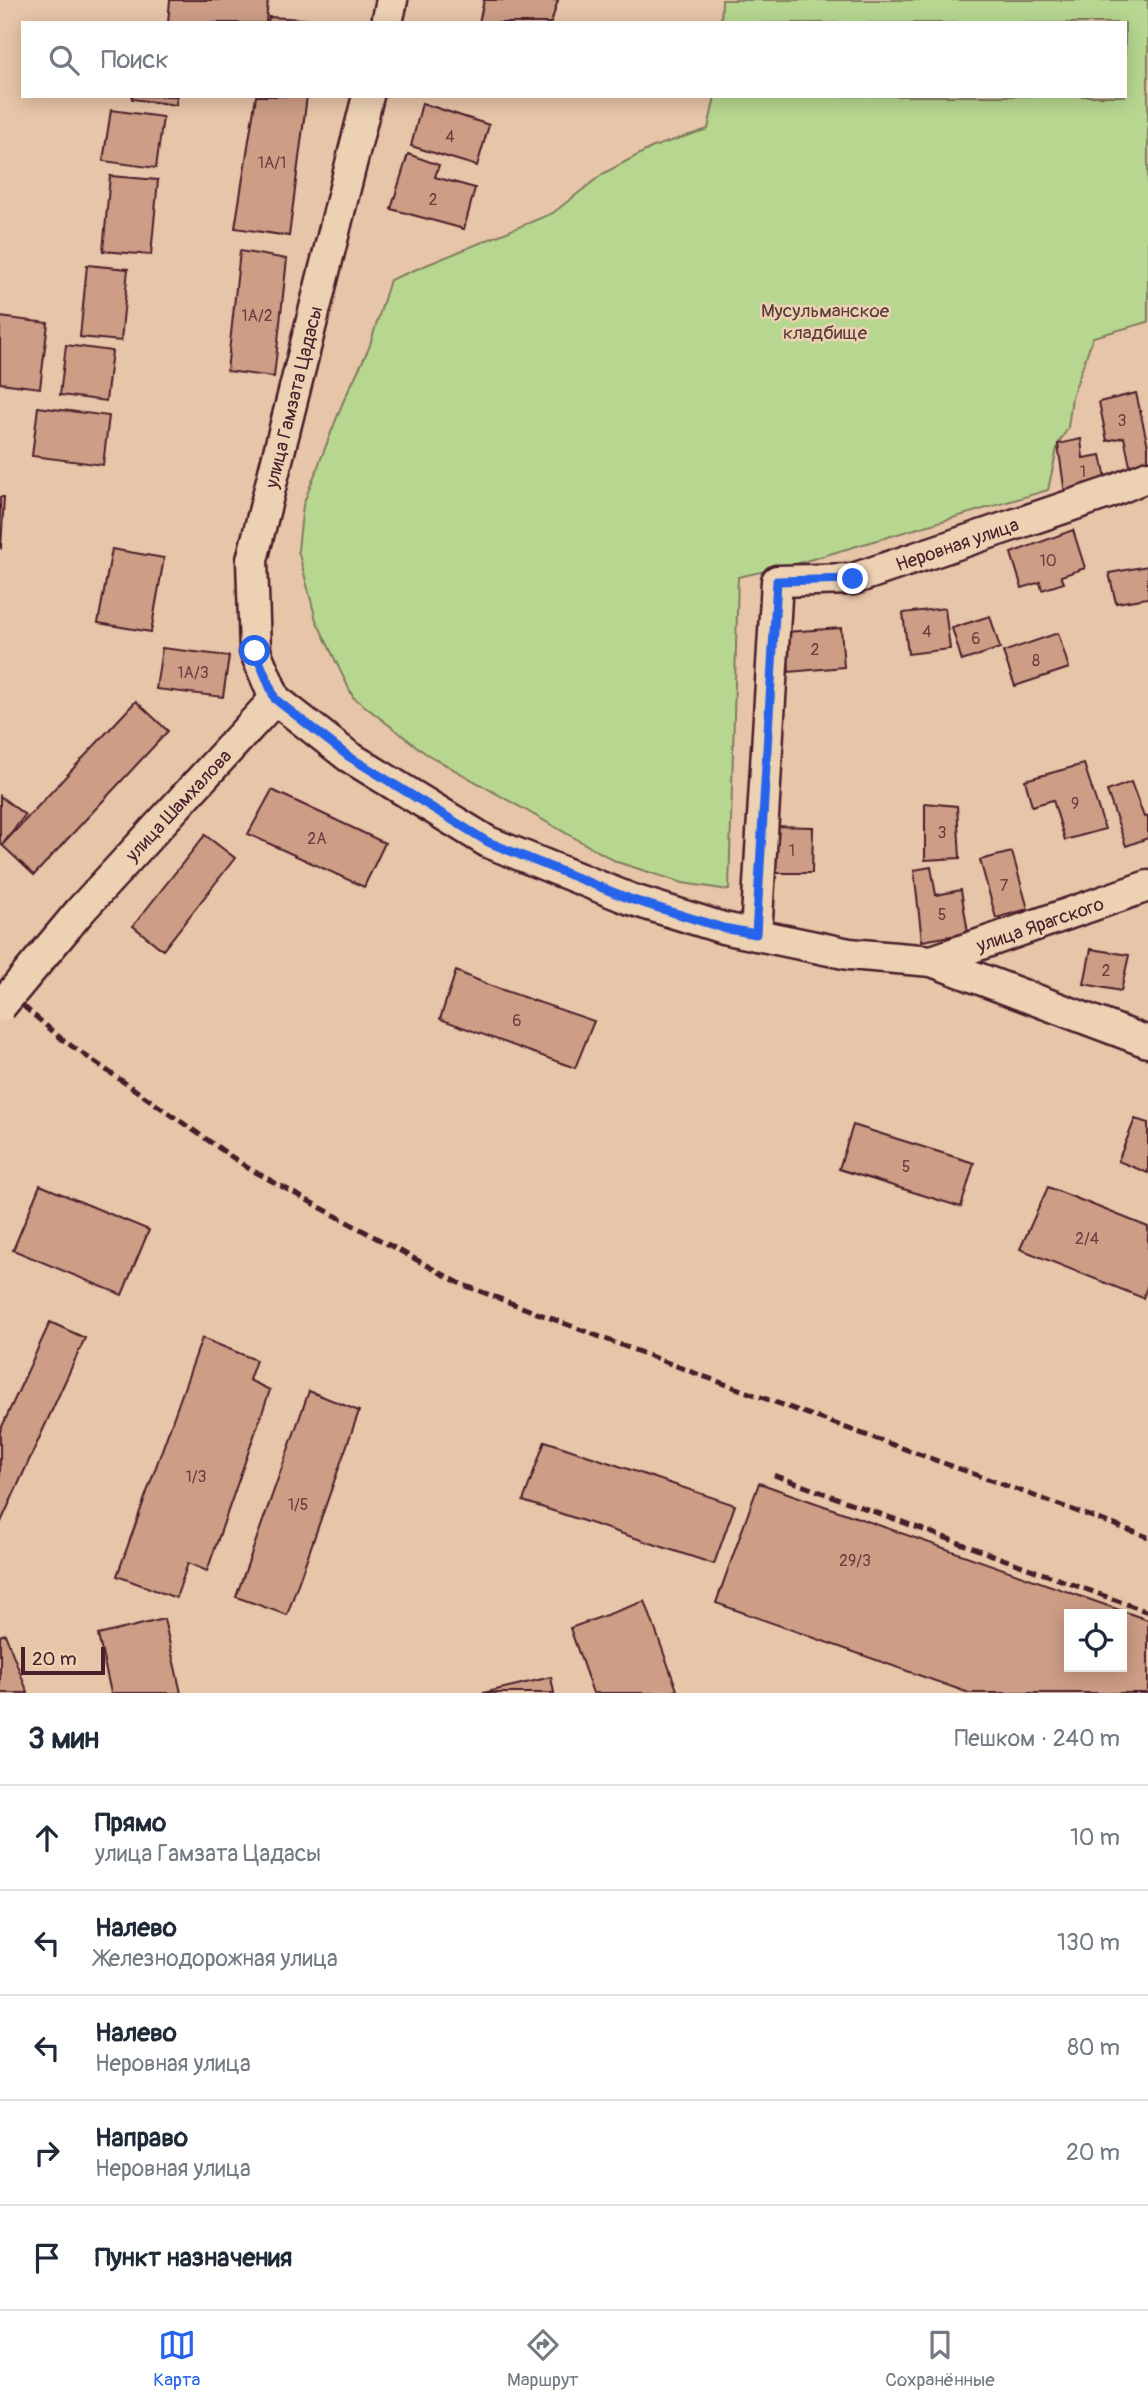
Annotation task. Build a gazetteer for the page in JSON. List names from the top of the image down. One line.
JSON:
{"streets":{"street":["улица Гамзата Цадасы","Неровная улица","улица Шамхалова","улица Ярагского"]},"crossings":[["улица Гамзата Цадасы","улица Шамхалова"]],"parks":["Мусульманское кладбище"],"house_numbers":["4","1А/1","2","1А/2","3","1","10","4","6","2","8","1А/3","9","3","2А","1","7","5","2","6","5","2/4","1/3","1/5","29/3"],"scale_bar":"20 m","page":{"search":"Поиск","scale":"20 m","heading":["3 мин","Пешком · 240 m"],"list":[["Прямо","улица Гамзата Цадасы","10 m"],["Налево","Железнодорожная улица","130 m"],["Налево","Неровная улица","80 m"],["Направо","Неровная улица","20 m"],"Пункт назначения"],"nav":["Карта","Маршрут","Сохранённые"]}}
